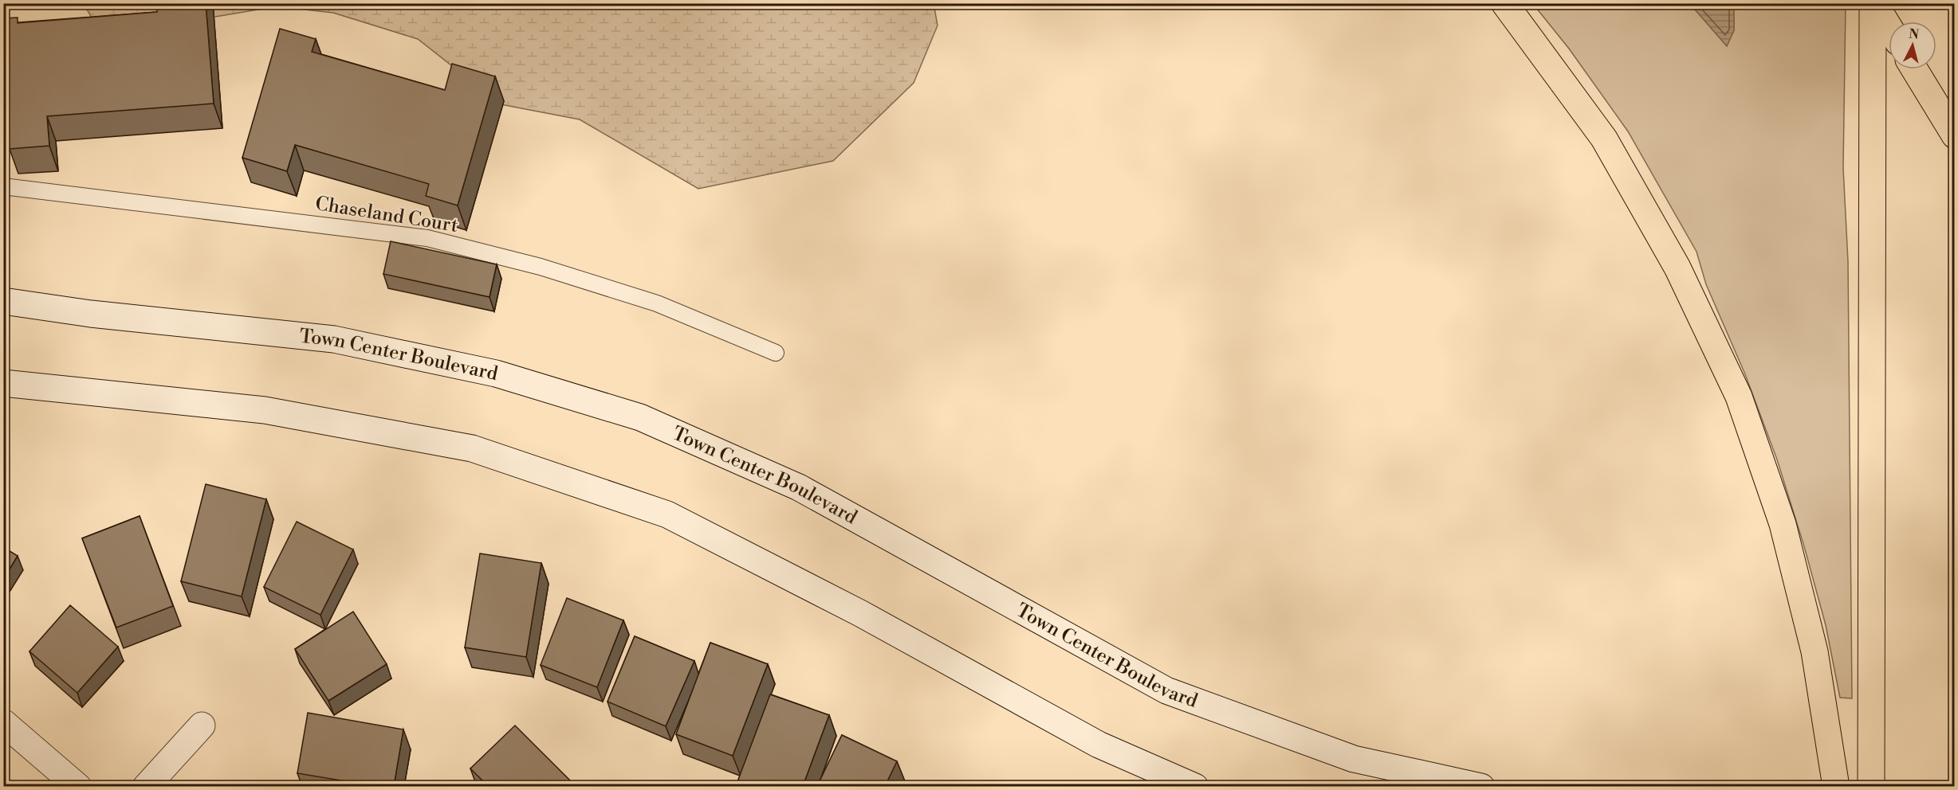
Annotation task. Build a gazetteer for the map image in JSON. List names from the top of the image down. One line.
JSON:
{"streets":{"main road":["Town Center Boulevard"],"lane":["Chaseland Court"]},"north":"top"}
